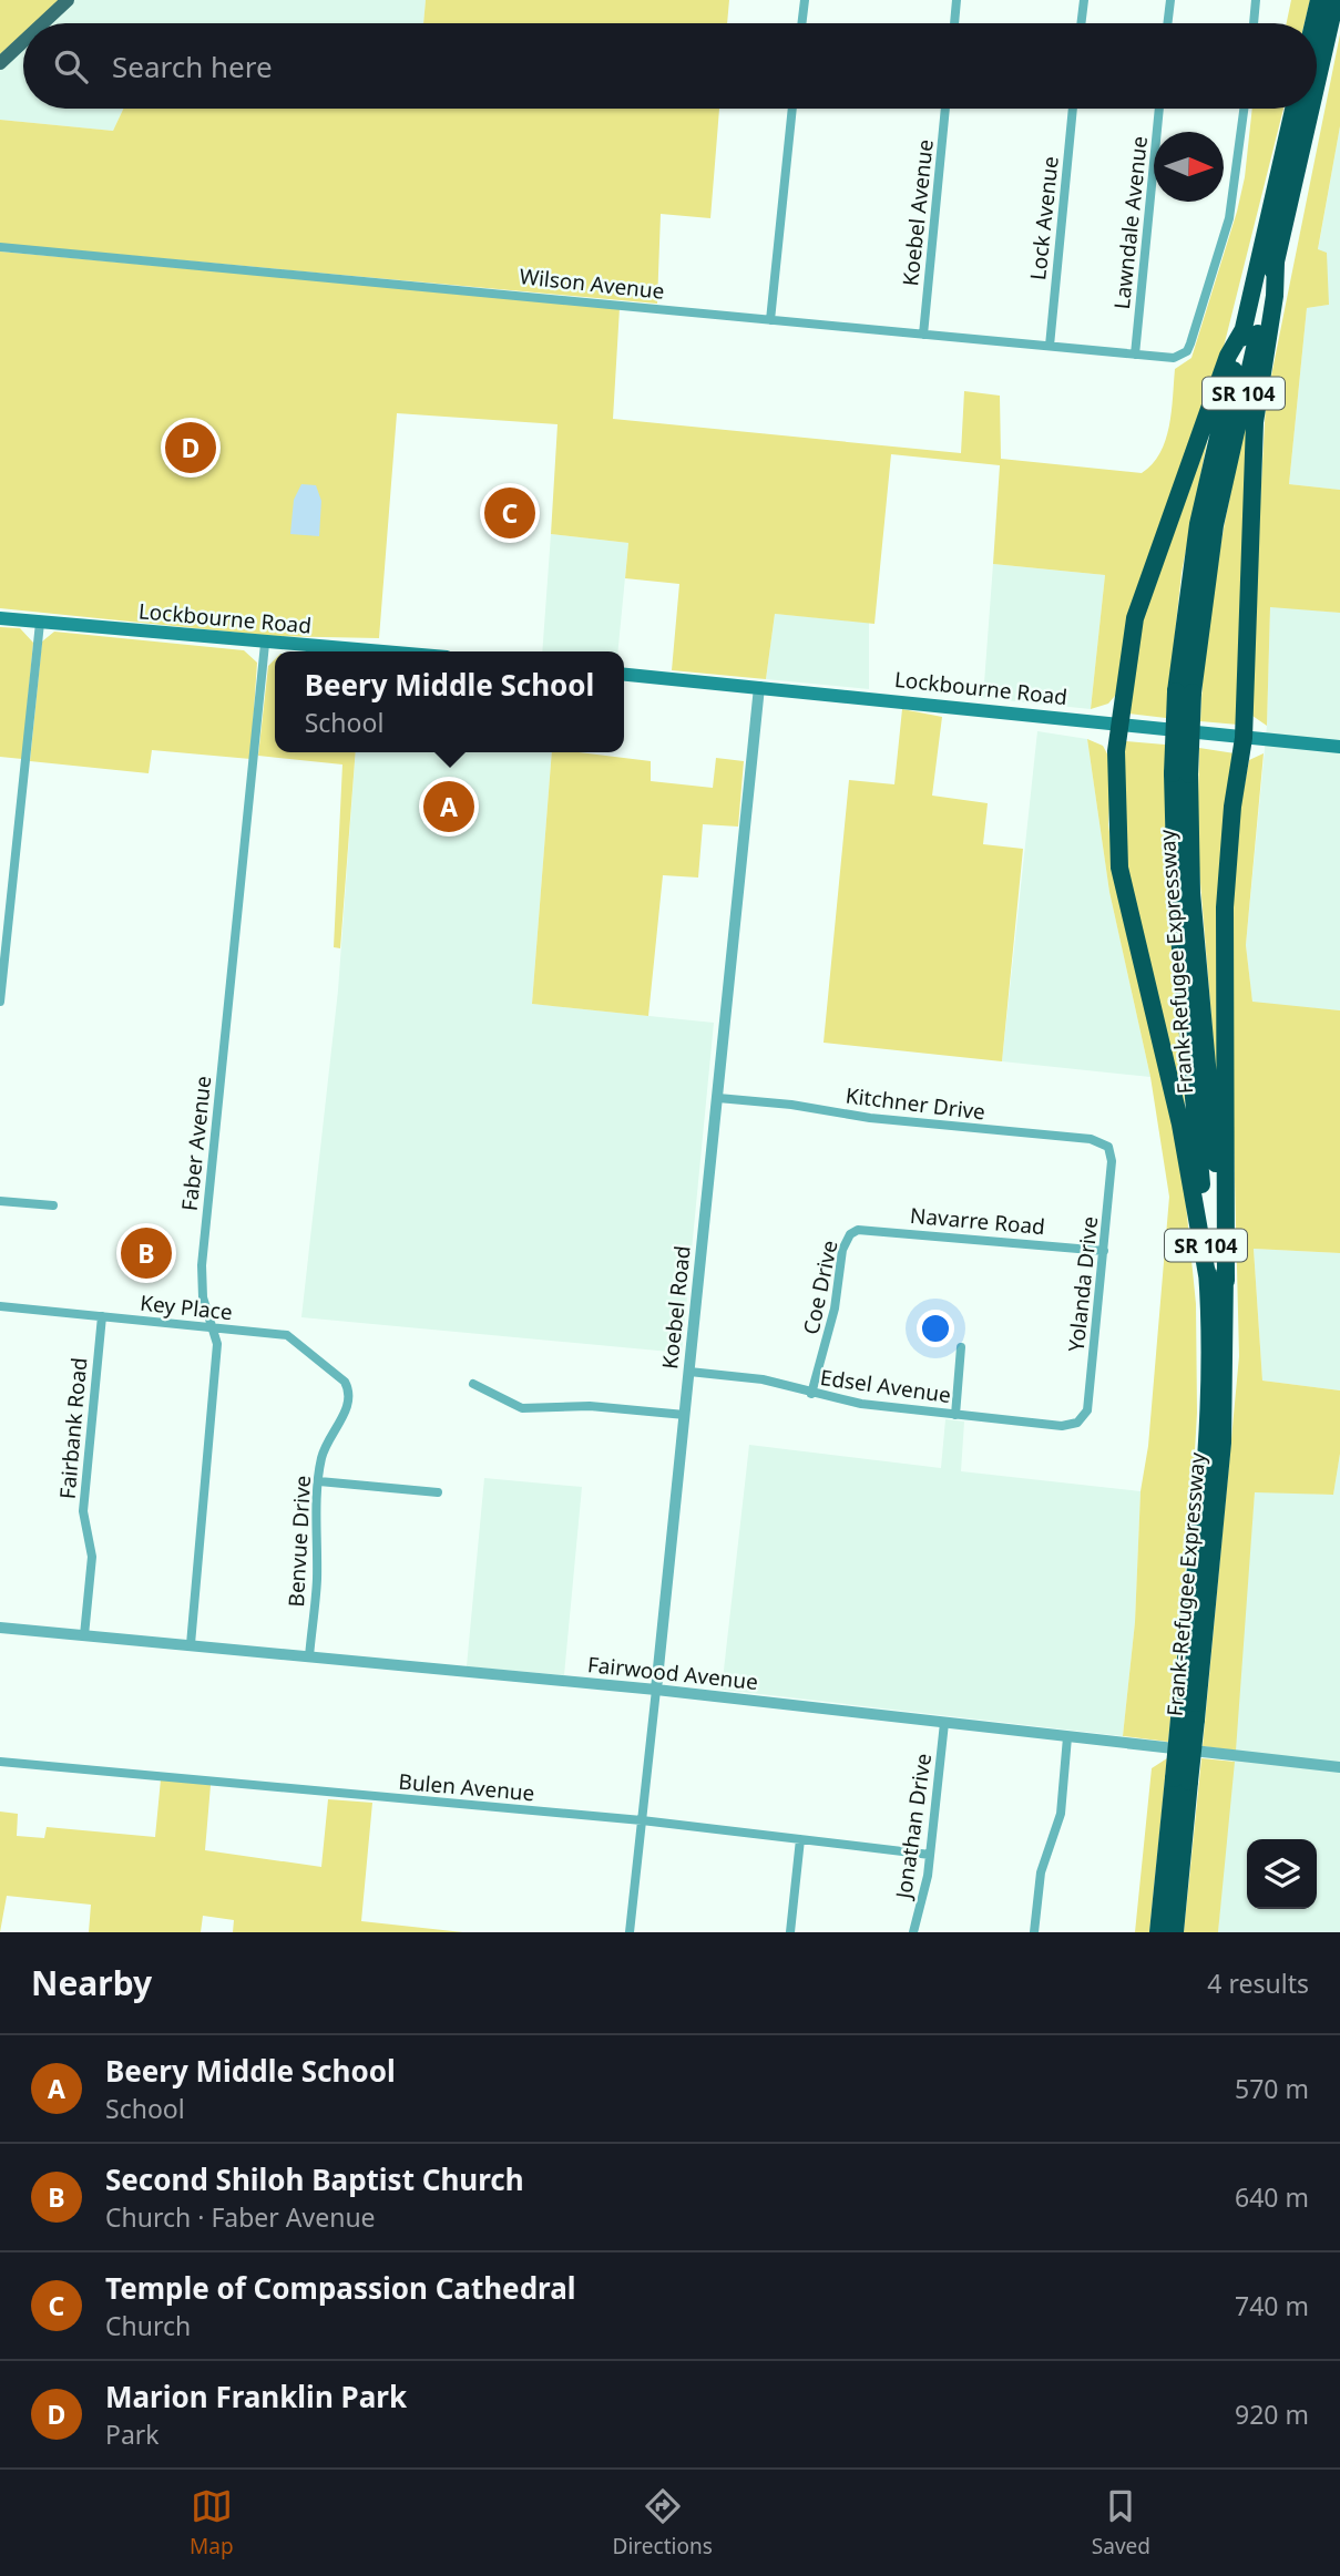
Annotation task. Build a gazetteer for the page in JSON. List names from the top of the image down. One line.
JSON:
{"streets":{"highway":["SR 104","Frank-Refugee Expressway"],"main road":["Lockbourne Road"],"street":["Koebel Avenue","Lock Avenue","Lawndale Avenue","Wilson Avenue","Kitchner Drive","Faber Avenue","Navarre Road","Yolanda Drive","Coe Drive","Key Place","Koebel Road","Edsel Avenue","Fairbank Road","Benvue Drive","Fairwood Avenue","Bulen Avenue","Jonathan Drive"]},"crossings":[["Koebel Avenue","Wilson Avenue"],["Lock Avenue","Wilson Avenue"],["Lawndale Avenue","Wilson Avenue"],["Lockbourne Road","Faber Avenue"],["Lockbourne Road","Koebel Road"],["Kitchner Drive","Yolanda Drive"],["Kitchner Drive","Koebel Road"],["Faber Avenue","Key Place"],["Faber Avenue","Fairwood Avenue"],["Navarre Road","Yolanda Drive"],["Navarre Road","Coe Drive"],["Yolanda Drive","Edsel Avenue"],["Coe Drive","Edsel Avenue"],["Key Place","Fairbank Road"],["Key Place","Benvue Drive"],["Koebel Road","Edsel Avenue"],["Koebel Road","Fairwood Avenue"],["Koebel Road","Bulen Avenue"],["Fairbank Road","Fairwood Avenue"],["Benvue Drive","Fairwood Avenue"],["Fairwood Avenue","Jonathan Drive"],["Bulen Avenue","Jonathan Drive"]],"north":"right","page":{"search":"Search here","pins":["D","C","A","B"],"popup":["Beery Middle School","School"],"heading":["Nearby","4 results"],"list":[{"mark":"A","name":"Beery Middle School","note":"School","value":"570 m"},{"mark":"B","name":"Second Shiloh Baptist Church","note":"Church · Faber Avenue","value":"640 m"},{"mark":"C","name":"Temple of Compassion Cathedral","note":"Church","value":"740 m"},{"mark":"D","name":"Marion Franklin Park","note":"Park","value":"920 m"}],"nav":["Map","Directions","Saved"]}}
